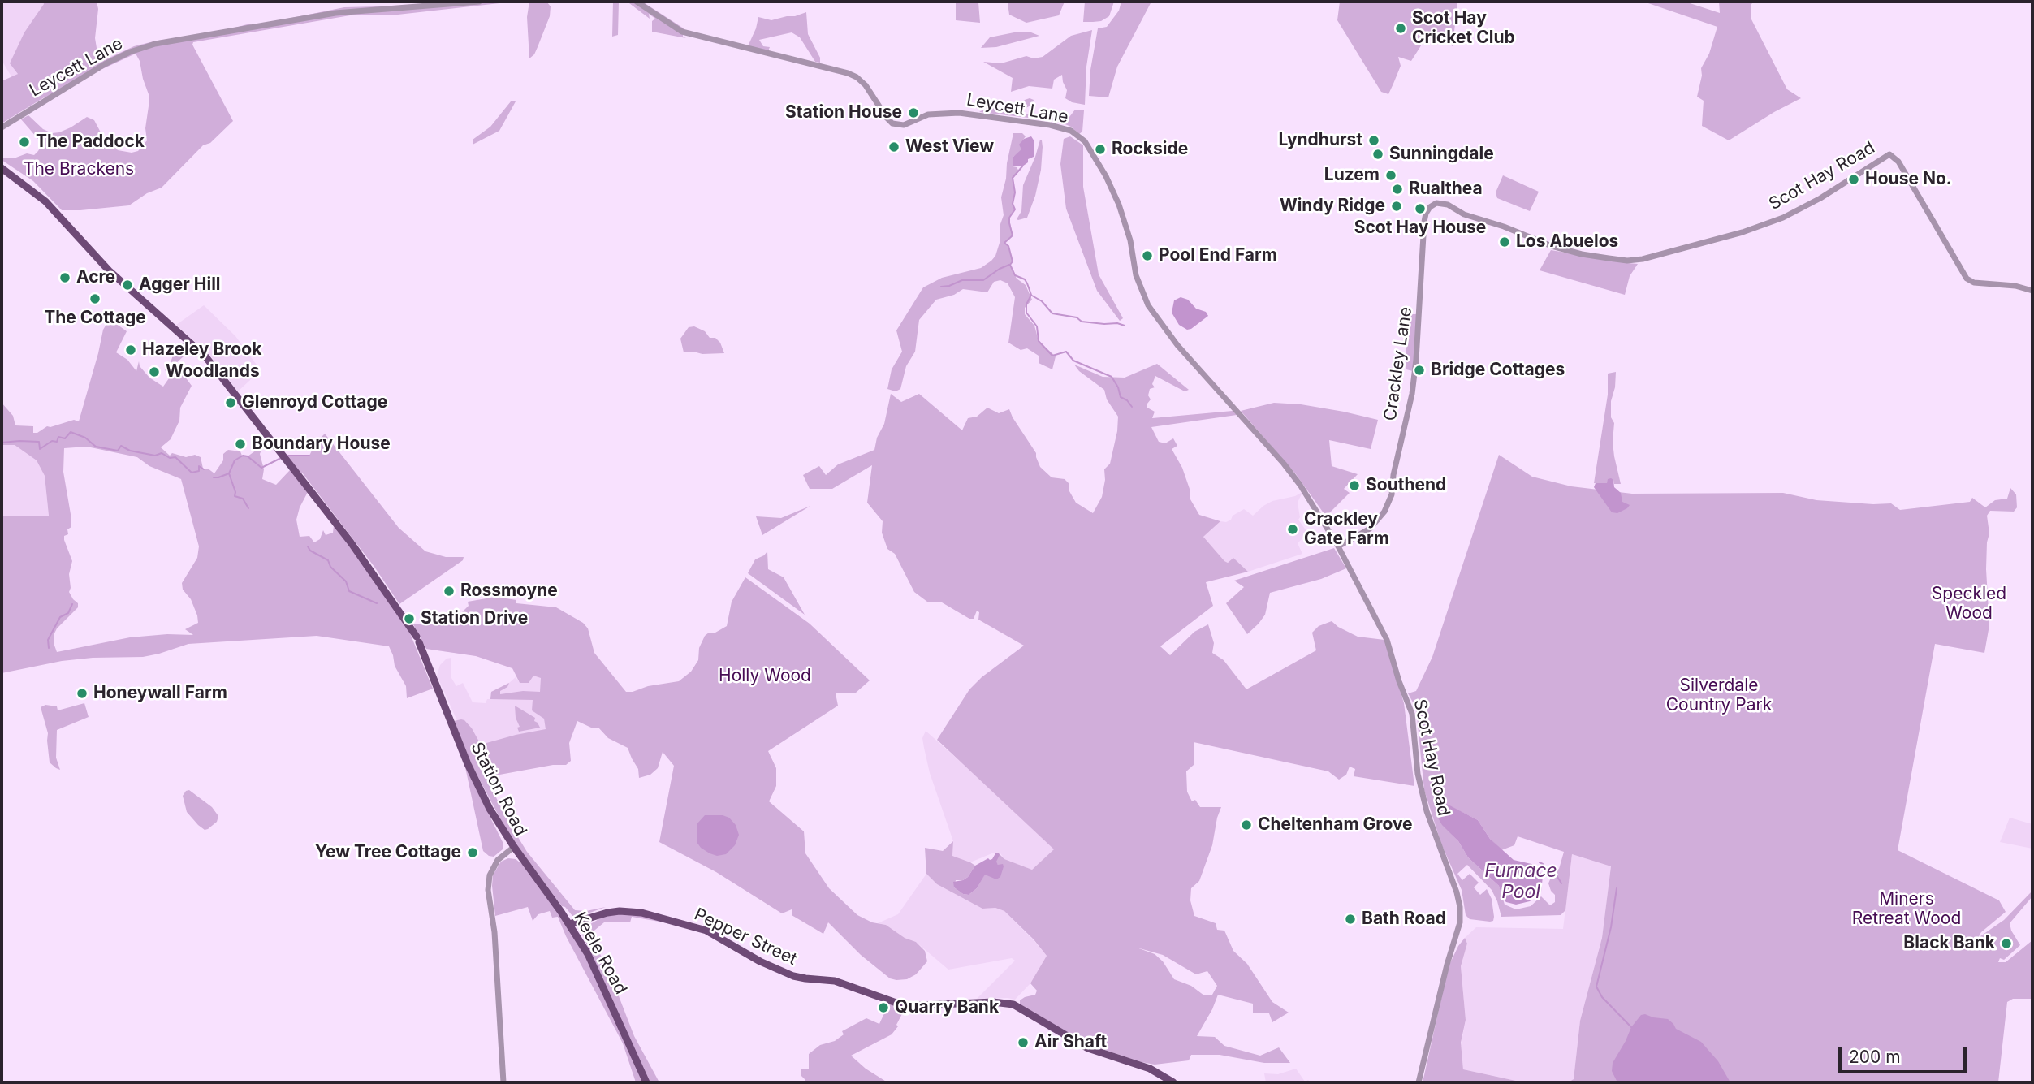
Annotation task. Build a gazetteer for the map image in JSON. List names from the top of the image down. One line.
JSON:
{"streets":{"main road":["Station Road","Pepper Street","Keele Road"],"street":["Leycett Lane","Scot Hay Road","Crackley Lane"]},"crossings":[["Leycett Lane","Scot Hay Road"],["Leycett Lane","Crackley Lane"],["Scot Hay Road","Crackley Lane"],["Station Road","Keele Road"],["Pepper Street","Keele Road"]],"water":["Furnace Pool"],"parks":["The Brackens","Speckled Wood","Holly Wood","Silverdale Country Park","Miners Retreat Wood"],"places":["Scot Hay Cricket Club","Station House","Lyndhurst","The Paddock","West View","Rockside","Sunningdale","Luzem","House No.","Rualthea","Windy Ridge","Scot Hay House","Los Abuelos","Pool End Farm","Acre","Agger Hill","The Cottage","Hazeley Brook","Bridge Cottages","Woodlands","Glenroyd Cottage","Boundary House","Southend","Crackley Gate Farm","Rossmoyne","Station Drive","Honeywall Farm","Cheltenham Grove","Yew Tree Cottage","Bath Road","Black Bank","Quarry Bank","Air Shaft"],"scale_bar":"200 m"}
